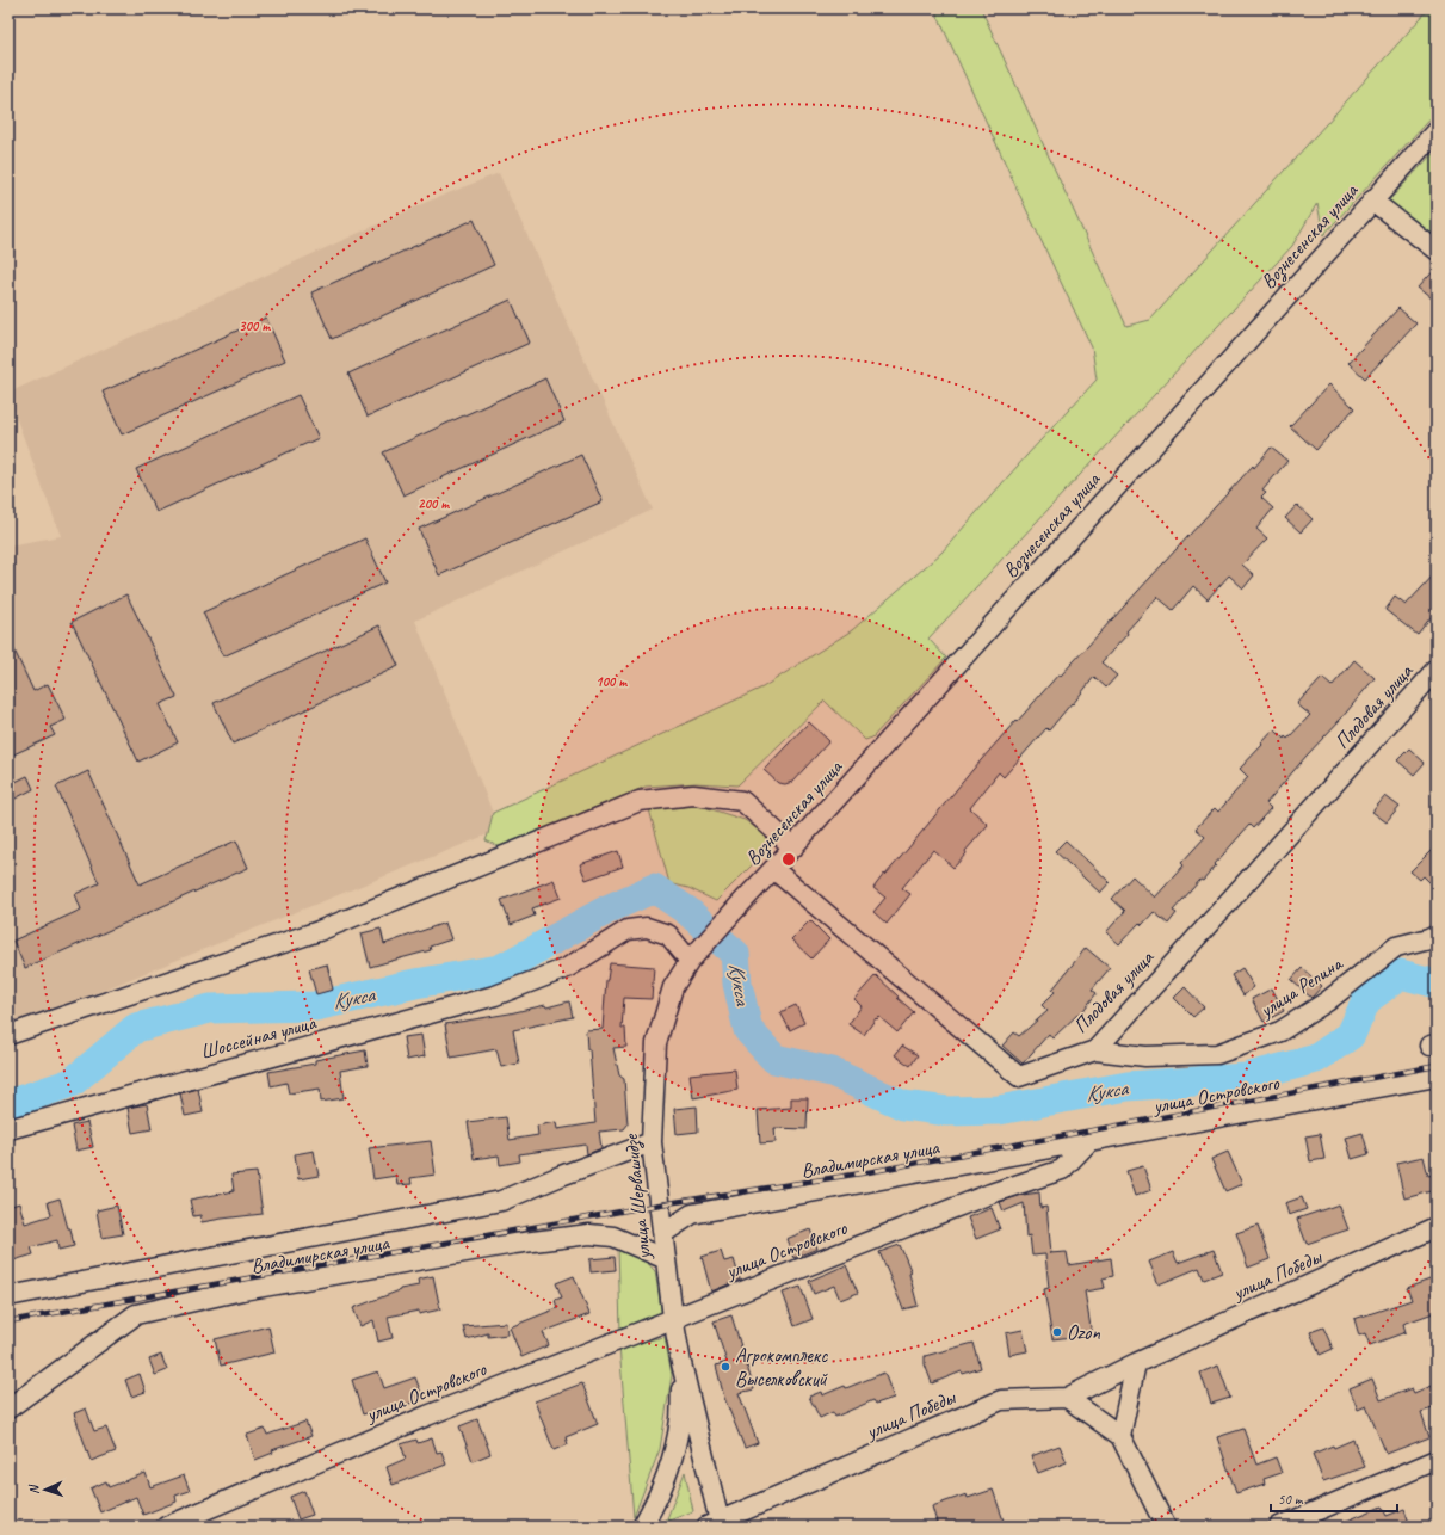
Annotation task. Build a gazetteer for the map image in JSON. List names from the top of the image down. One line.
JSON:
{"streets":{"street":["Вознесенская улица","Плодовая улица","улица Репина","Шоссейная улица","улица Островского","Владимирская улица","улица Шервашидзе","улица Победы"]},"crossings":[["Вознесенская улица","Плодовая улица"],["Вознесенская улица","Шоссейная улица"],["Вознесенская улица","улица Шервашидзе"],["Плодовая улица","улица Репина"],["Шоссейная улица","улица Шервашидзе"],["улица Островского","Владимирская улица"],["улица Островского","улица Шервашидзе"],["Владимирская улица","улица Шервашидзе"],["улица Шервашидзе","улица Победы"]],"water":["Кукса"],"places":["Ozon","Агрокомплекс Выселковский"],"scale_bar":"50 m","north":"left","rings":["300 m","200 m","100 m"]}
